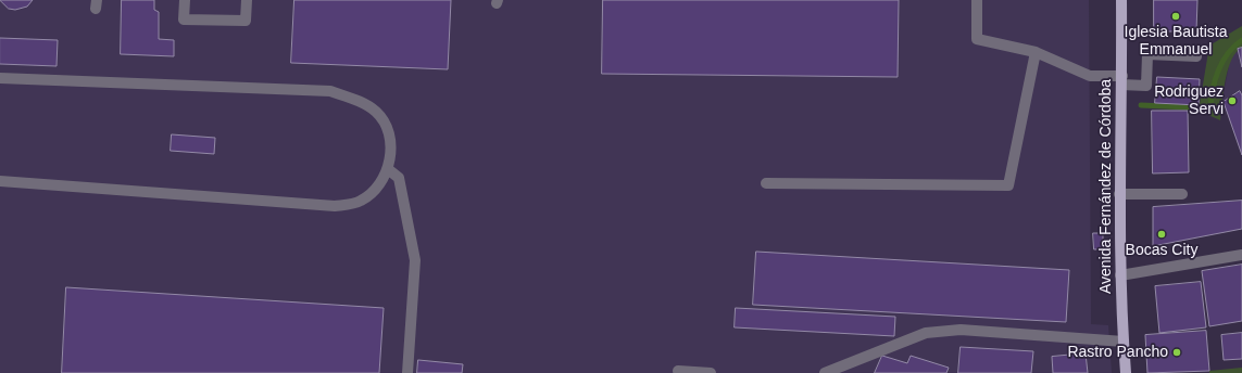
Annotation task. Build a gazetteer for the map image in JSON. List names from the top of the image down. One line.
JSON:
{"streets":{"main road":["Avenida Fernández de Córdoba"]},"places":["Iglesia Bautista Emmanuel","Rodriguez Servi","Bocas City","Rastro Pancho"]}
